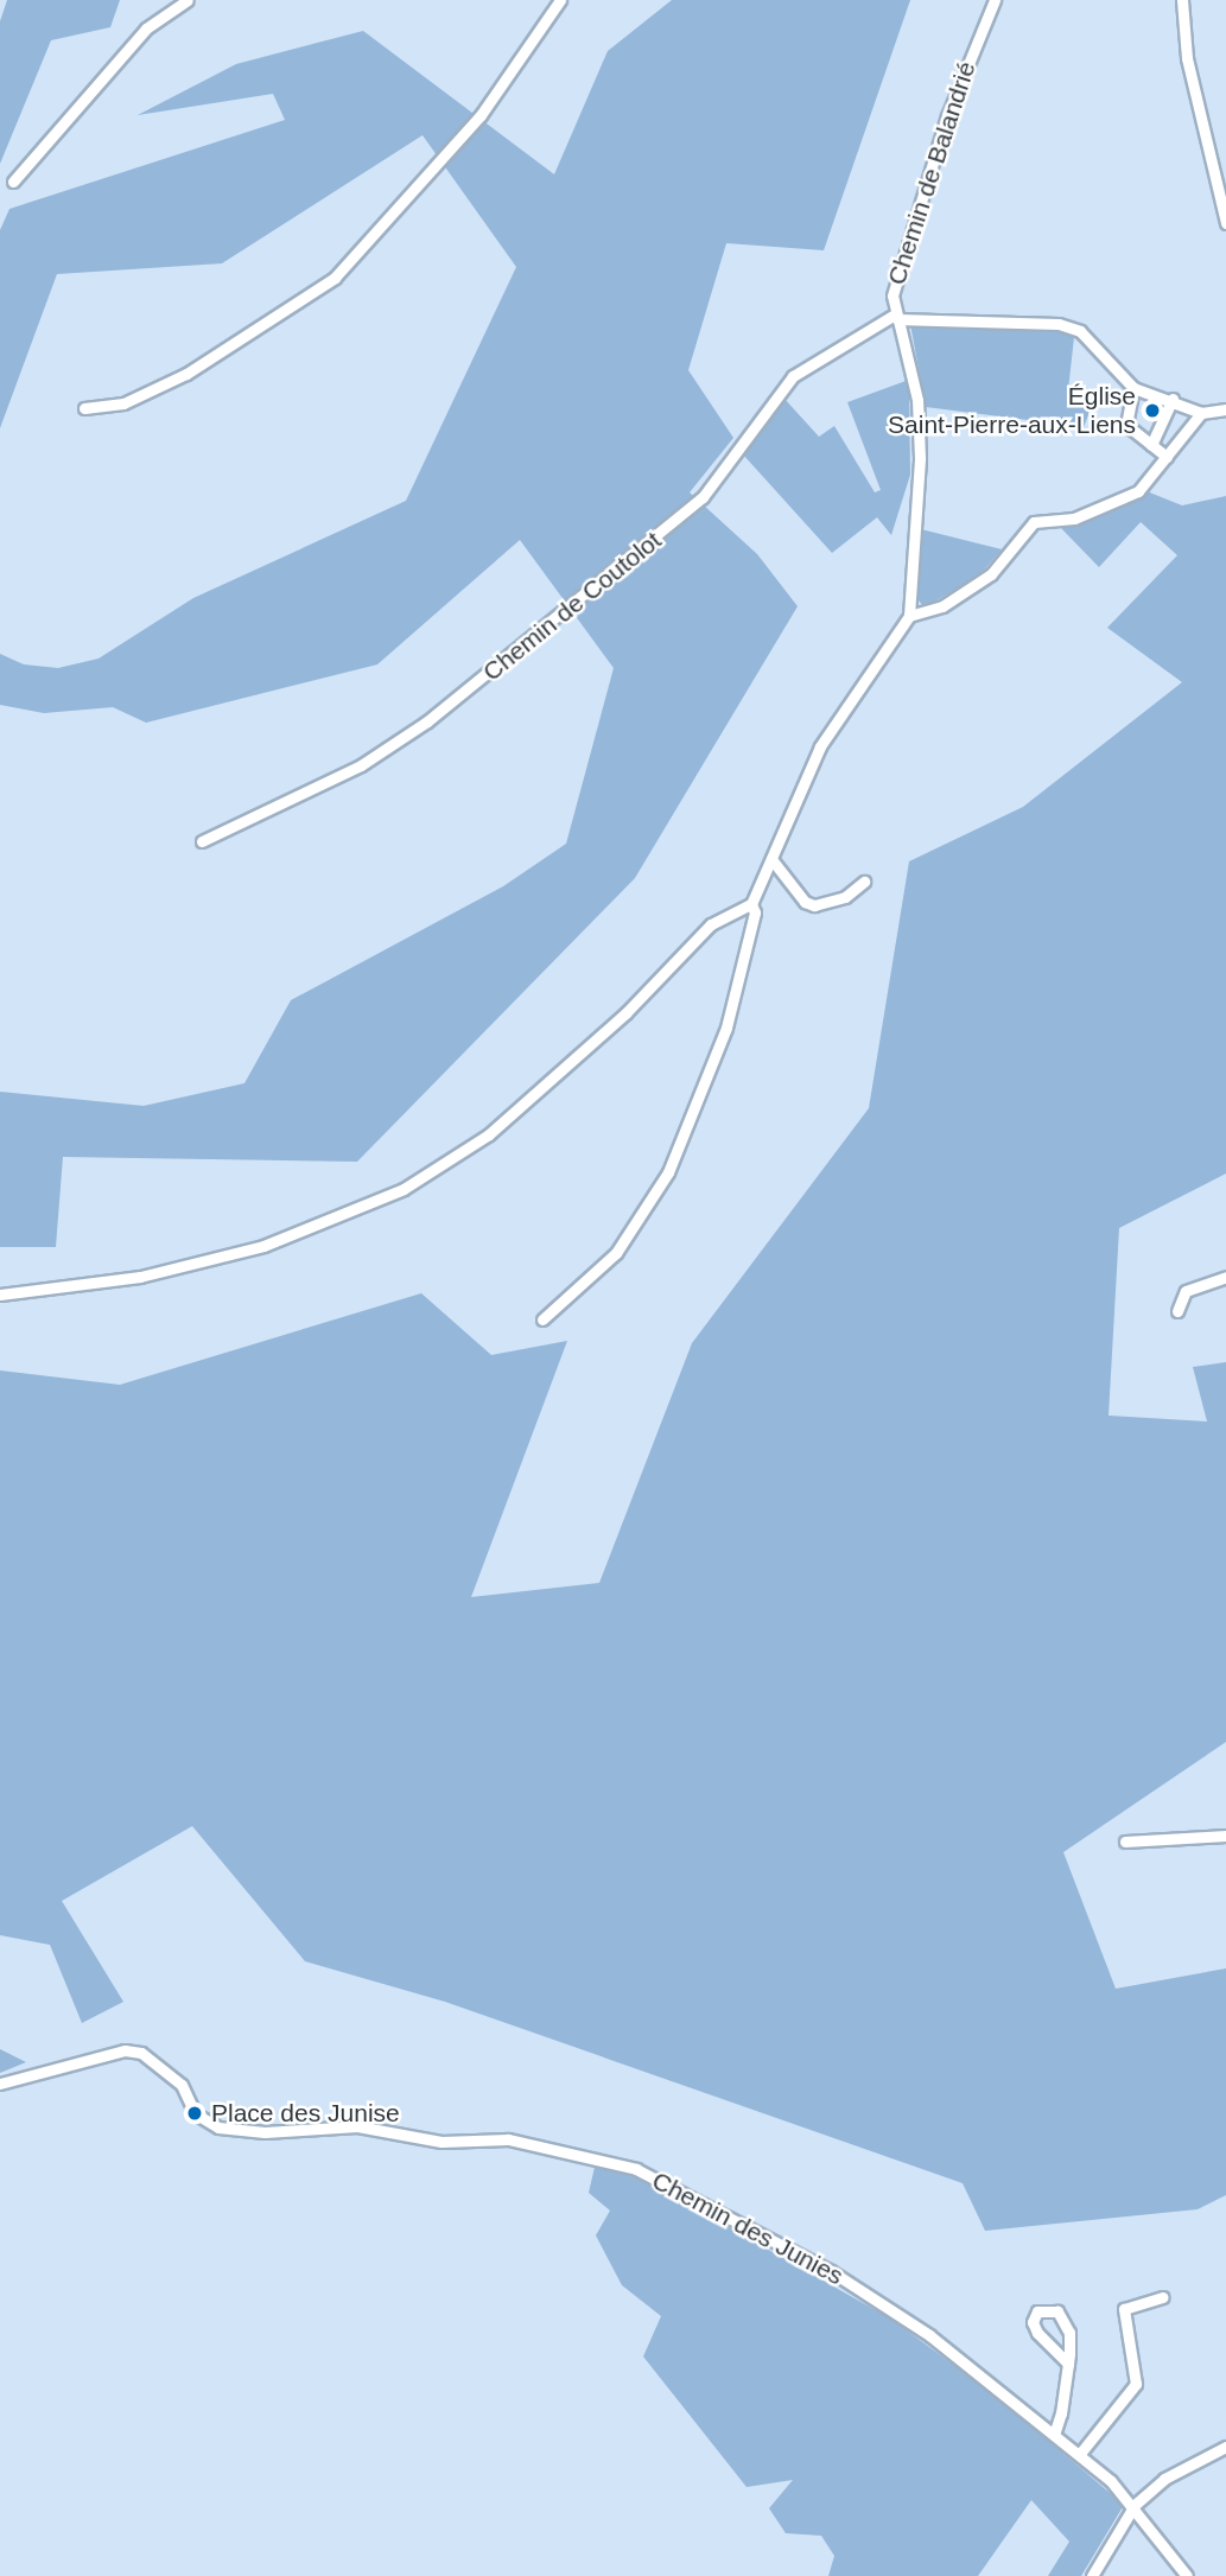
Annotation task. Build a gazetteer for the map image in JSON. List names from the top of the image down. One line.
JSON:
{"streets":{"street":["Chemin de Balandrié","Chemin de Coutolot","Chemin des Junies"]},"crossings":[["Chemin de Balandrié","Chemin de Coutolot"]],"places":["Église Saint-Pierre-aux-Liens","Place des Junise"]}
